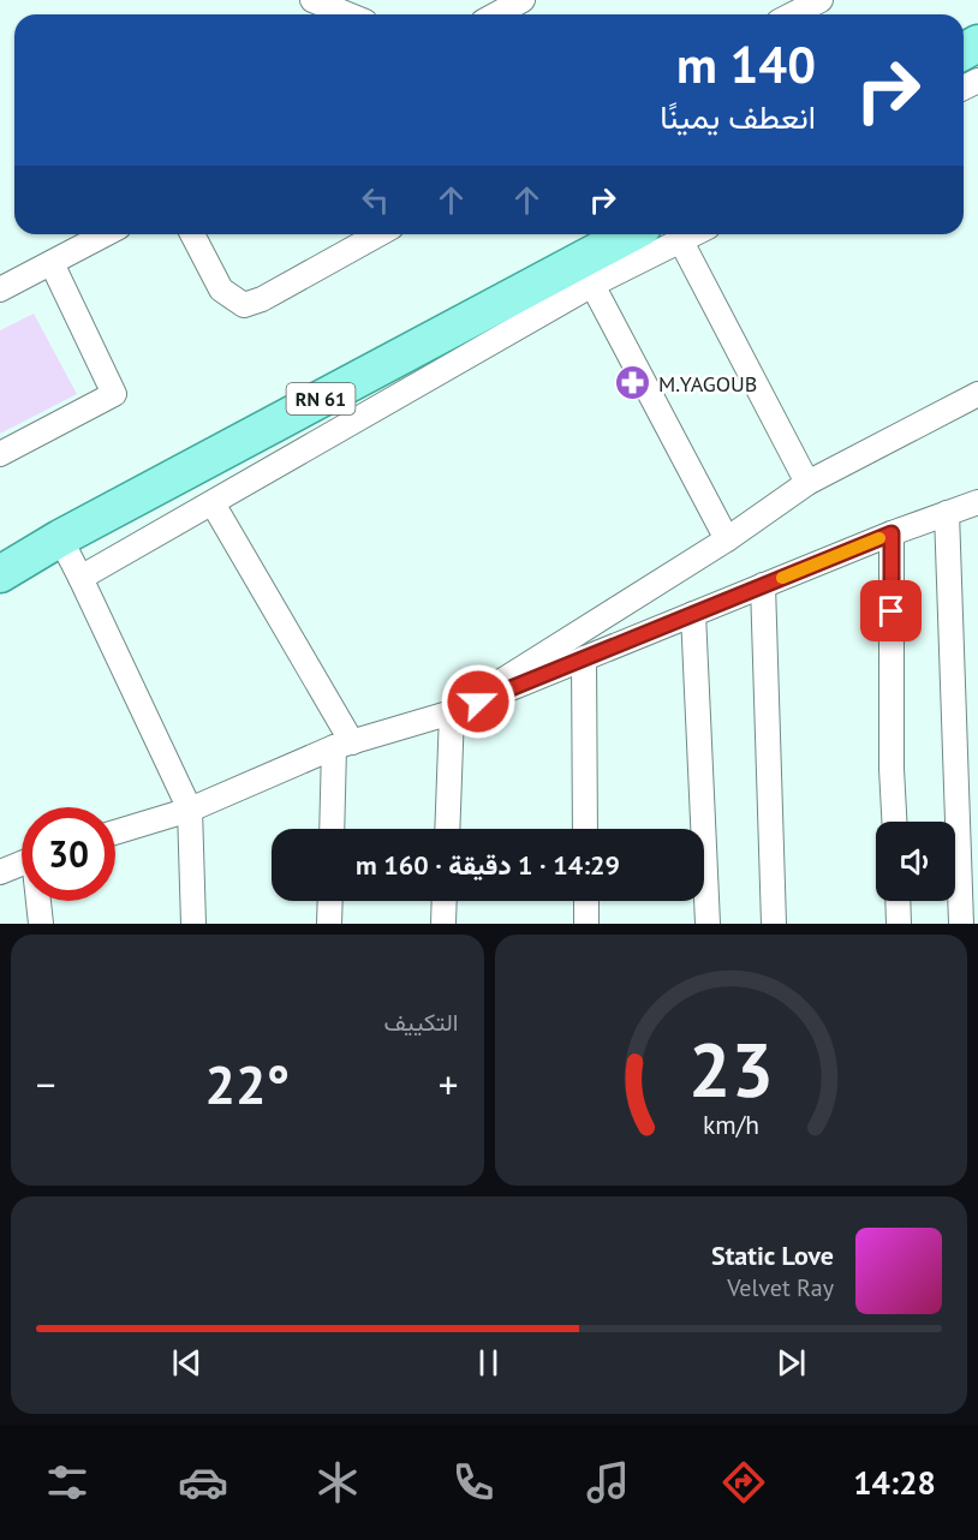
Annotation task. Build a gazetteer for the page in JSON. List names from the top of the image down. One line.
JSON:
{"streets":{"main road":["RN 61"]},"places":{"pharmacy":["M.YAGOUB"]},"page":{"turn":["140 m","انعطف يمينًا"],"limit":"30","trip":"14:29 · 1 دقيقة · 160 m","tile":"التكييف","heat":["−","22°","+"],"song":["Static Love","Velvet Ray"],"tabs":"14:28","gauge":["23","km/h"]}}
